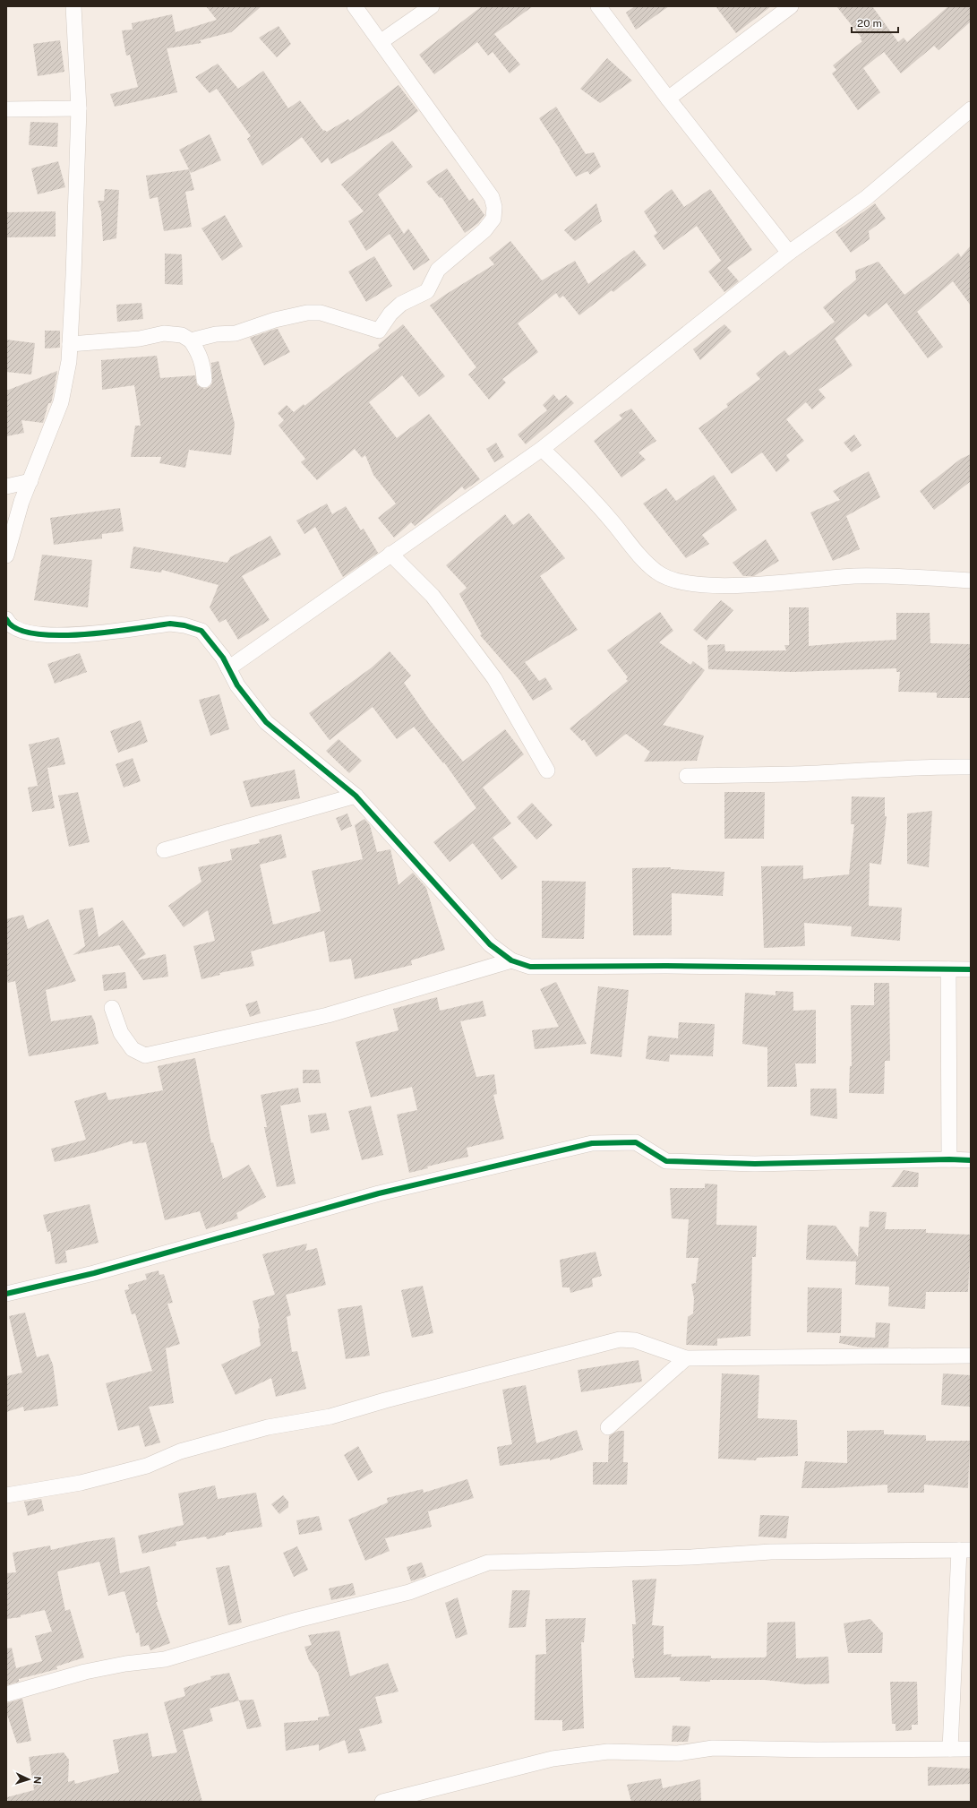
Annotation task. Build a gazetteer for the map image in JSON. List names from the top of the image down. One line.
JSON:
{"scale_bar":"20 m","north":"right"}
